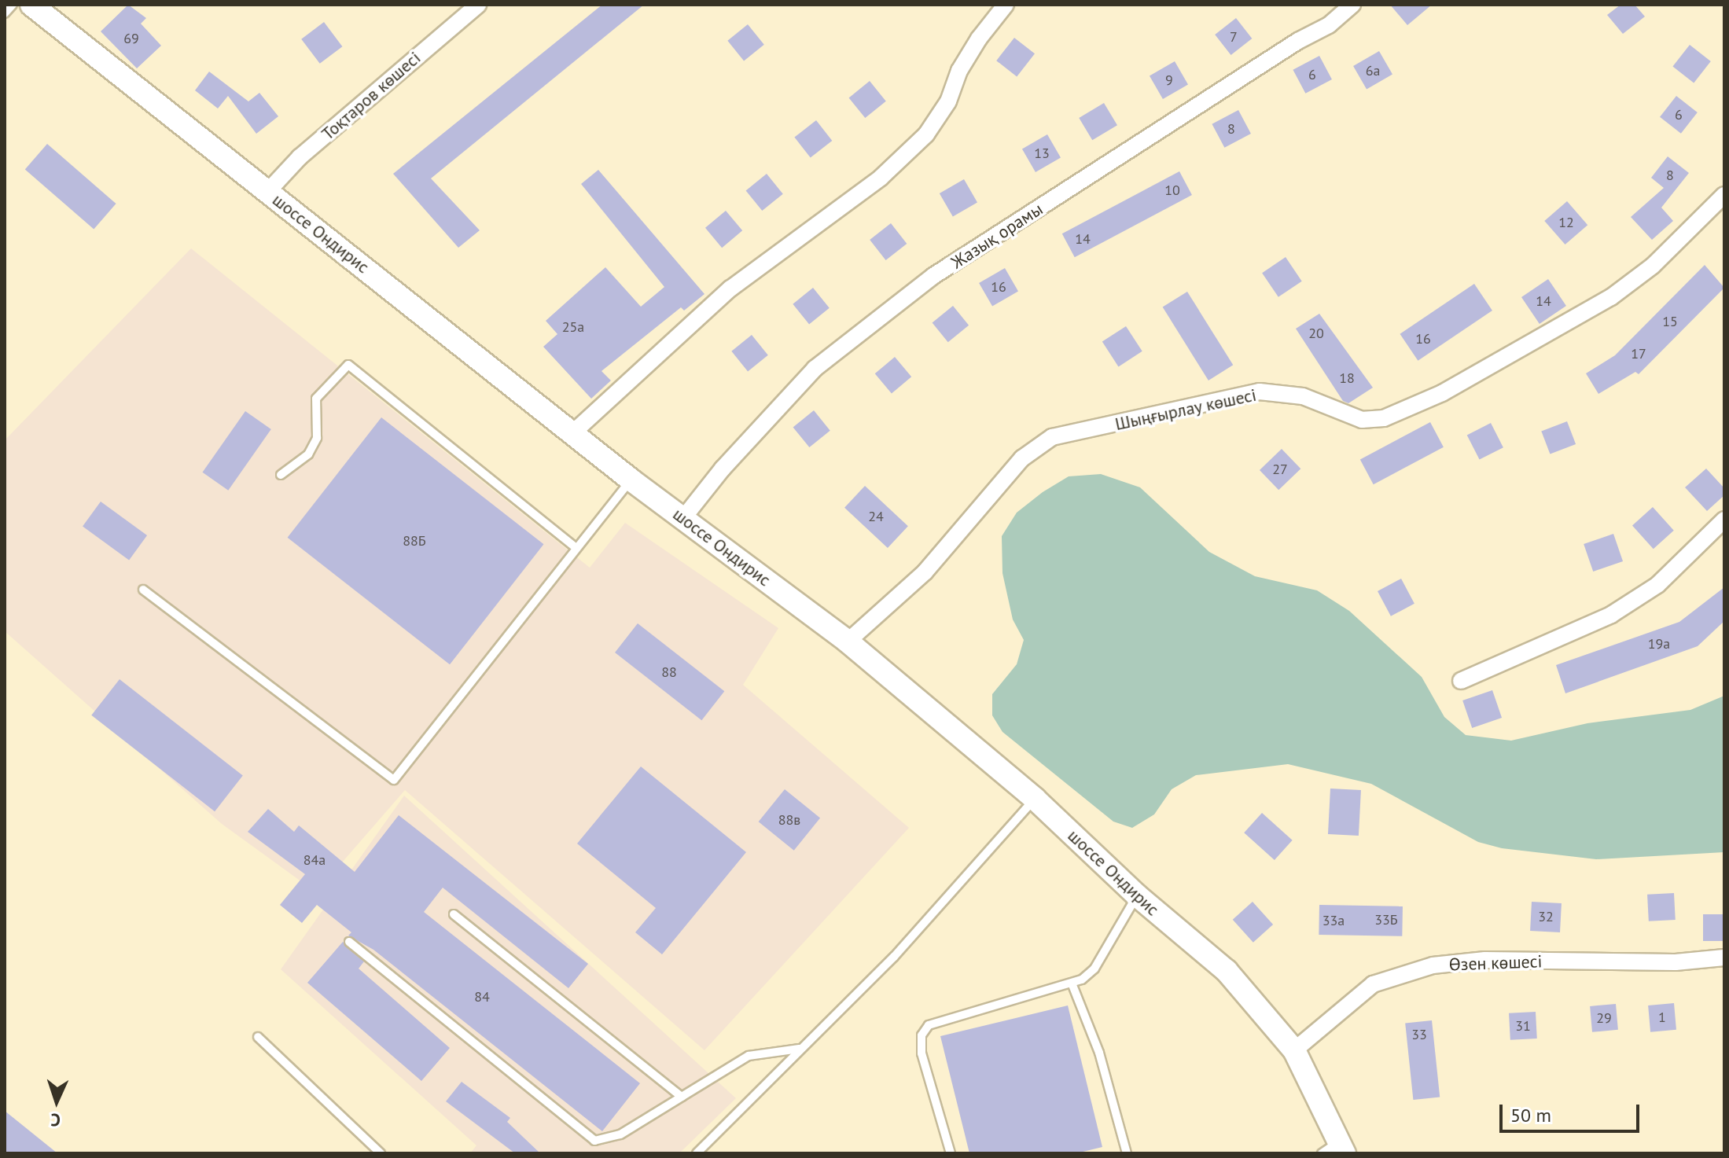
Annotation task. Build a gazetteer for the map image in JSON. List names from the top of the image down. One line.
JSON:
{"streets":{"main road":["шоссе Ондирис"],"street":["Тоқтаров көшесі","Жазық орамы","Шыңғырлау көшесі","Өзен көшесі"]},"crossings":[["Тоқтаров көшесі","шоссе Ондирис"],["шоссе Ондирис","Жазық орамы"],["шоссе Ондирис","Шыңғырлау көшесі"],["шоссе Ондирис","Өзен көшесі"]],"house_numbers":["7","69","6а","6","9","6","8","13","8","10","12","14","16","14","15","25а","20","16","17","18","27","24","88Б","19а","88","88в","84а","32","33Б","33а","84","1","29","31","33"],"scale_bar":"50 m","north":"bottom"}
